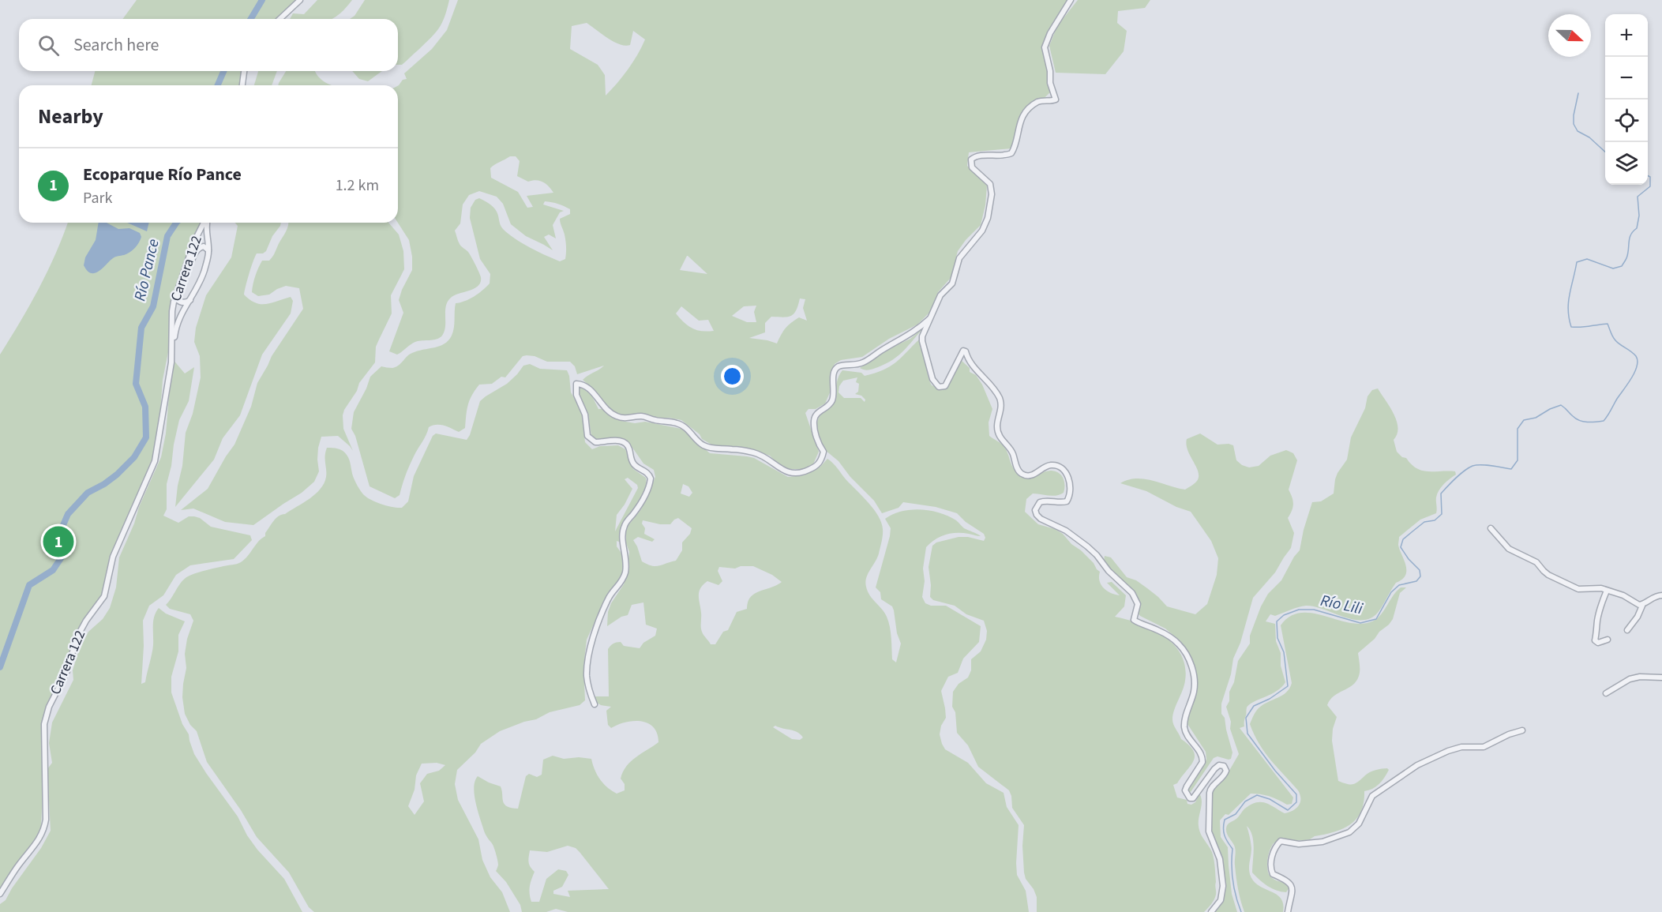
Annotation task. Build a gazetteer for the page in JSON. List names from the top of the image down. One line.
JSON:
{"streets":{"street":["Carrera 122"]},"water":["Río Pance","Río Lili"],"north":"right","page":{"map_buttons":["+","−"],"search":"Search here","heading":"Nearby","list":[{"mark":"1","name":"Ecoparque Río Pance","note":"Park","value":"1.2 km"}],"pins":"1"}}
